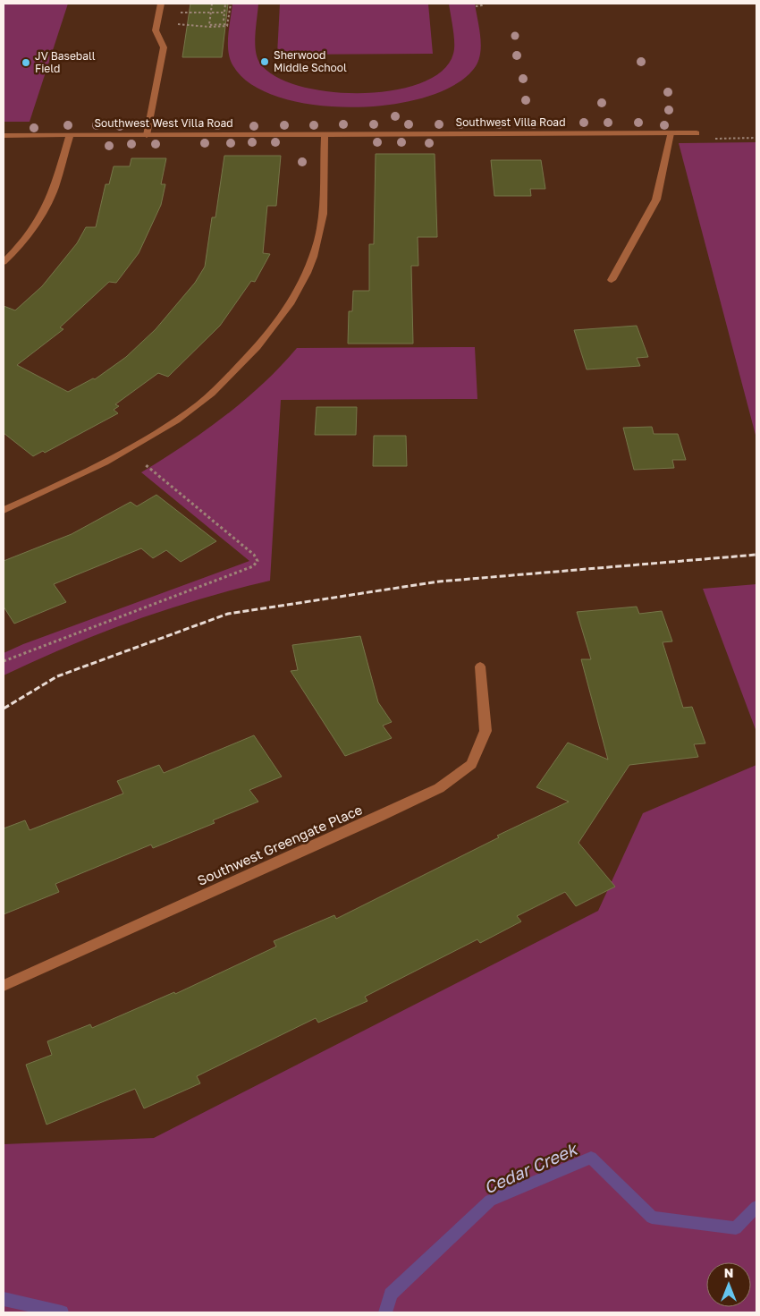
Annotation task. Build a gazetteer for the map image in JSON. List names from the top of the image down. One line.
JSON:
{"streets":{"street":["Southwest Villa Road","Southwest West Villa Road","Southwest Greengate Place"]},"crossings":[["Southwest Villa Road","Southwest West Villa Road"]],"water":["Cedar Creek"],"places":["Sherwood Middle School","JV Baseball Field"],"north":"top"}
